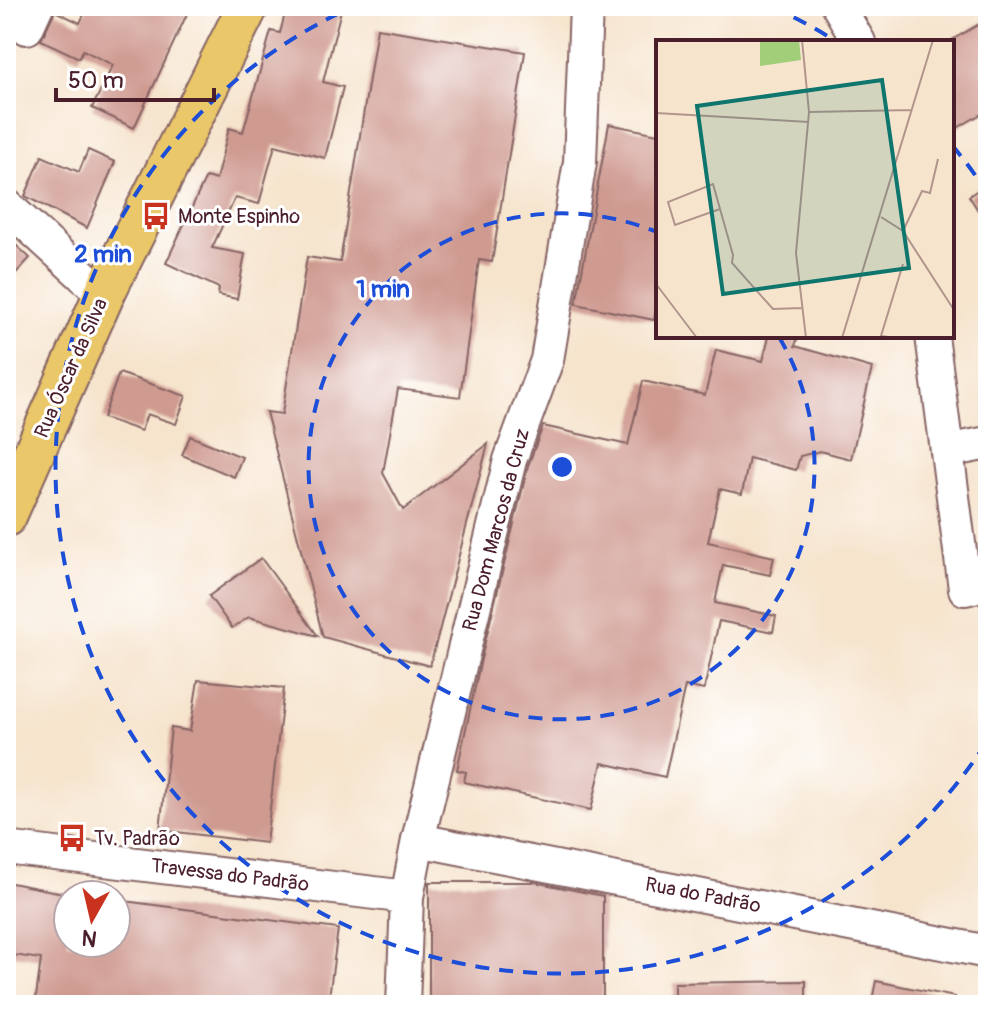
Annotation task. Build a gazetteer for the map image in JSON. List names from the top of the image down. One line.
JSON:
{"streets":{"main road":["Rua Óscar da Silva"],"street":["Rua Dom Marcos da Cruz","Travessa do Padrão","Rua do Padrão"]},"crossings":[["Rua Dom Marcos da Cruz","Travessa do Padrão"],["Rua Dom Marcos da Cruz","Rua do Padrão"]],"places":{"bus stop":["Monte Espinho","Tv. Padrão"]},"scale_bar":"50 m","north":"bottom","rings":["2 min","1 min"]}
